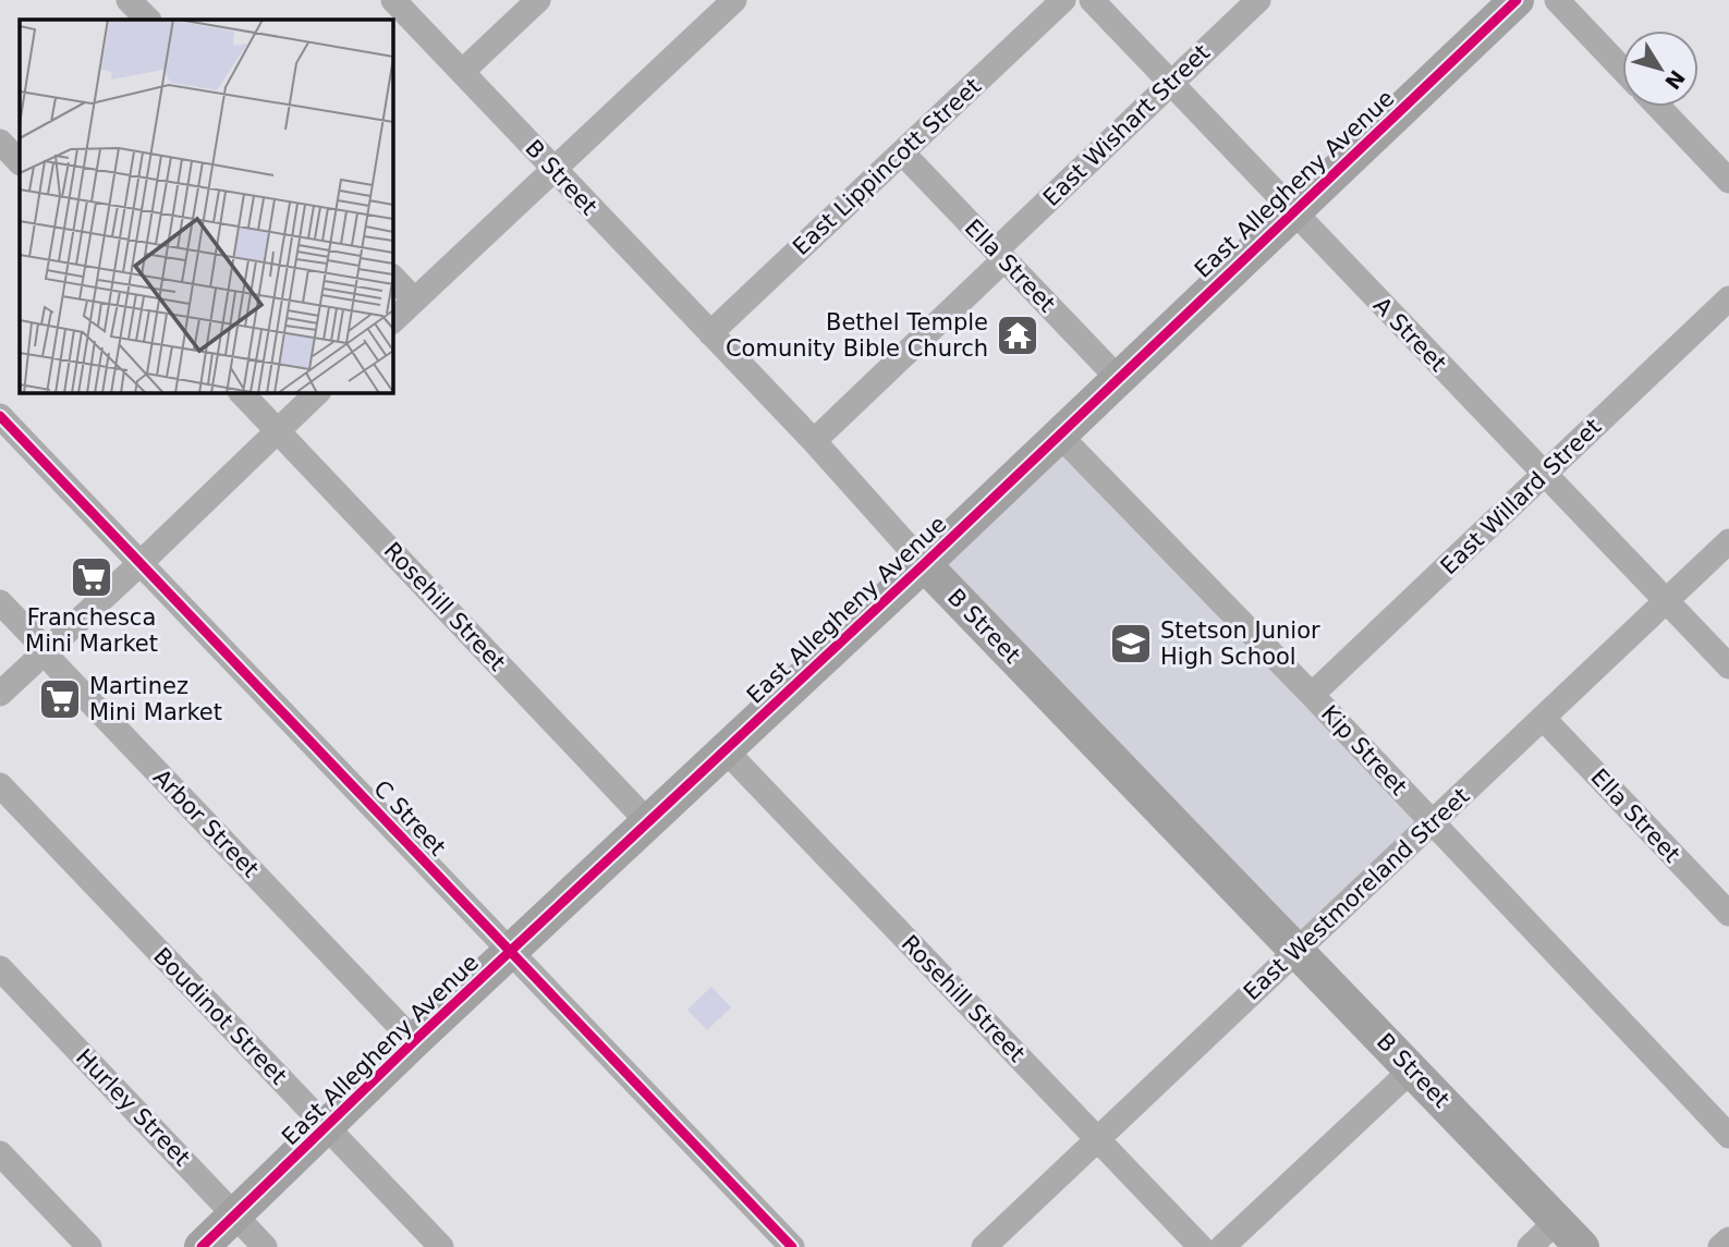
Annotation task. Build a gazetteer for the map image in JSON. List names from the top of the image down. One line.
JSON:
{"streets":{"main road":["B Street","East Allegheny Avenue"],"street":["East Wishart Street","East Lippincott Street","Ella Street","A Street","East Willard Street","Rosehill Street","Kip Street","C Street","Arbor Street","East Westmoreland Street","Boudinot Street","Hurley Street"]},"crossings":[["East Wishart Street","B Street"],["East Wishart Street","Ella Street"],["East Wishart Street","A Street"],["East Lippincott Street","B Street"],["East Lippincott Street","Ella Street"],["B Street","East Allegheny Avenue"],["B Street","East Westmoreland Street"],["East Allegheny Avenue","Ella Street"],["East Allegheny Avenue","A Street"],["East Allegheny Avenue","Rosehill Street"],["East Allegheny Avenue","Kip Street"],["East Allegheny Avenue","C Street"],["East Allegheny Avenue","Arbor Street"],["East Allegheny Avenue","Boudinot Street"],["East Allegheny Avenue","Hurley Street"],["Ella Street","East Westmoreland Street"],["A Street","East Willard Street"],["A Street","East Westmoreland Street"],["East Willard Street","Kip Street"],["Rosehill Street","East Westmoreland Street"],["Kip Street","East Westmoreland Street"]],"places":{"temple":["Bethel Temple Comunity Bible Church"],"supermarket":["Franchesca Mini Market","Martinez Mini Market"],"school or university":["Stetson Junior High School"]},"north":"bottom right"}
